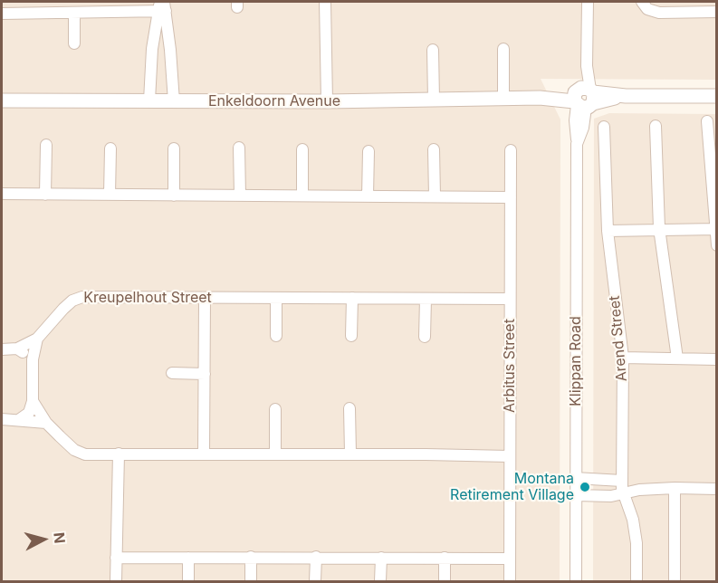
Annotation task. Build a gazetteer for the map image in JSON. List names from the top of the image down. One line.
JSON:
{"streets":{"street":["Enkeldoorn Avenue","Kreupelhout Street","Arend Street","Klippan Road","Arbitus Street"]},"crossings":[["Enkeldoorn Avenue","Klippan Road"],["Kreupelhout Street","Arbitus Street"]],"places":["Montana Retirement Village"],"north":"right"}
